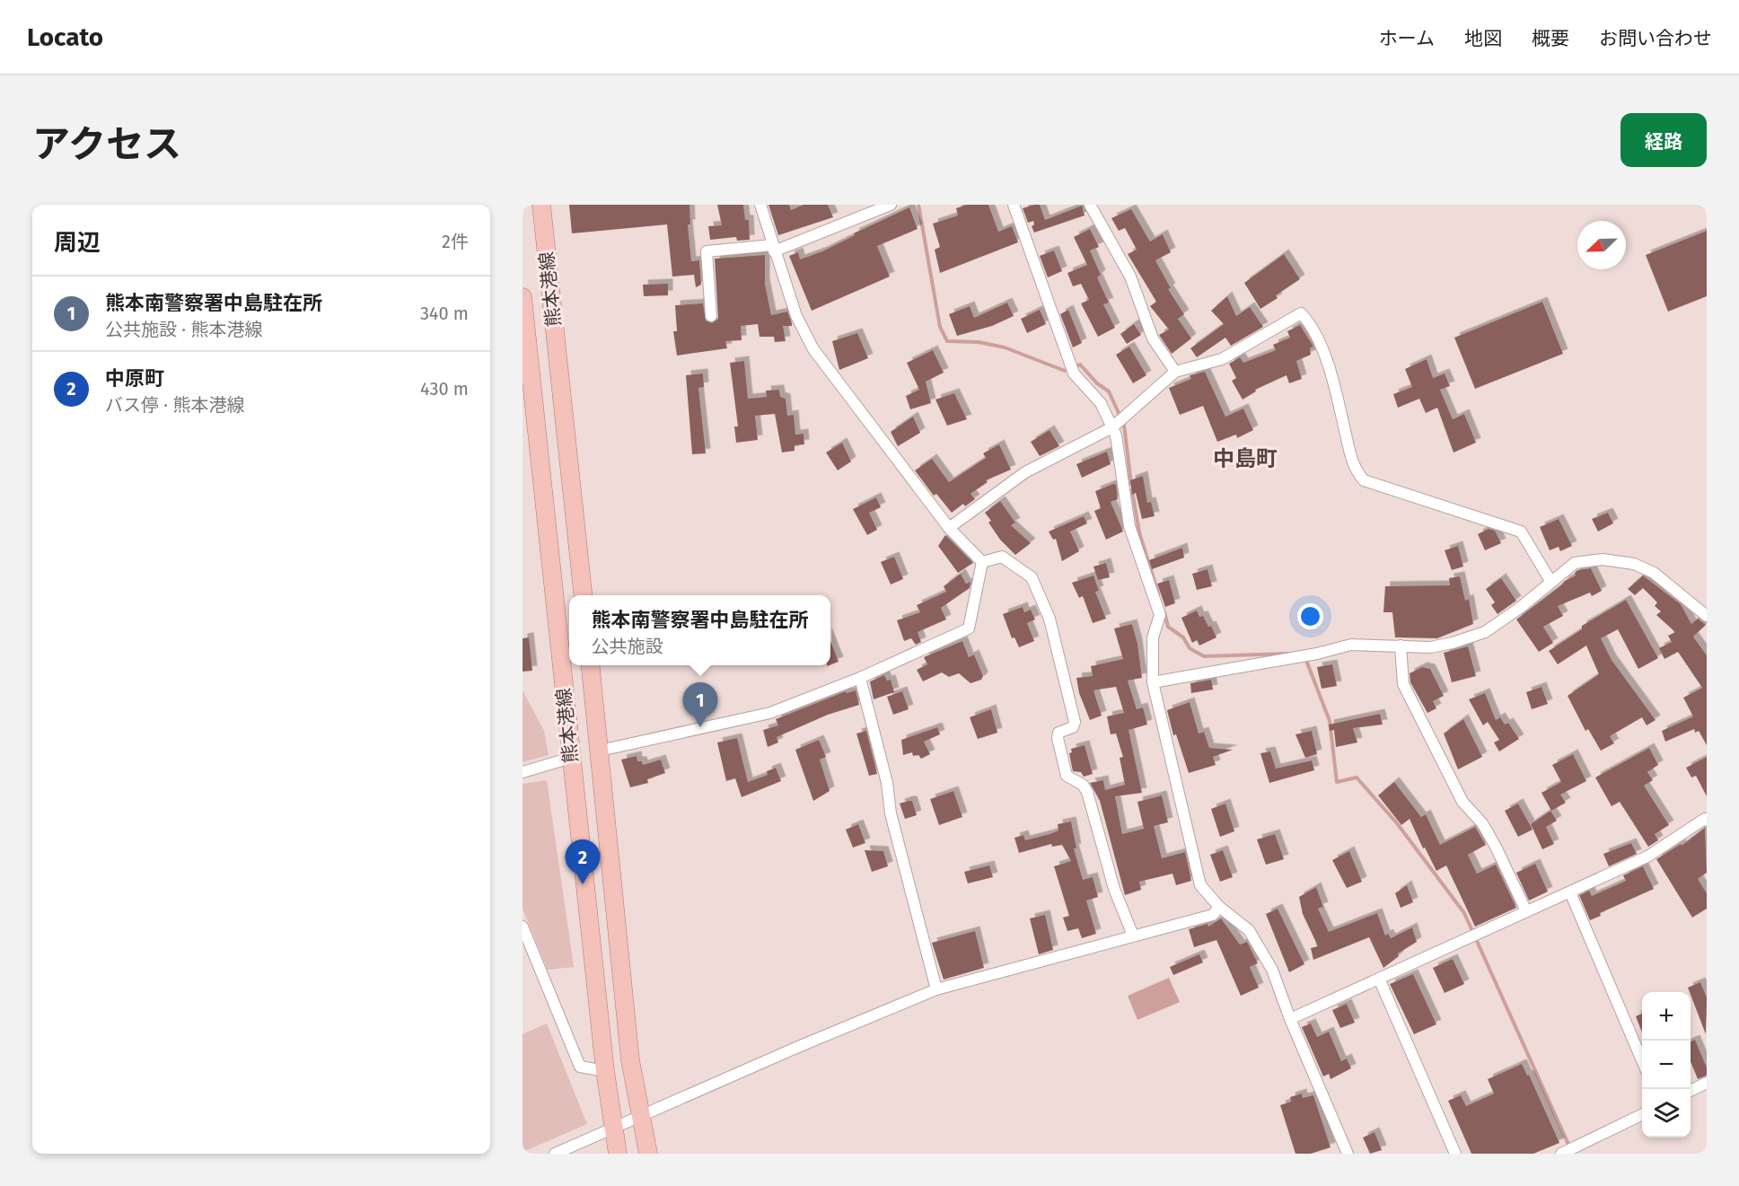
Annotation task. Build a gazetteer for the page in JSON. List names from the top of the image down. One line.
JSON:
{"streets":{"main road":["熊本港線"]},"districts":["中島町"],"north":"bottom left","page":{"header":"Locato","nav":["ホーム","地図","概要","お問い合わせ"],"title":"アクセス","buttons":"経路","heading":["周辺","2件"],"list":[{"mark":"1","name":"熊本南警察署中島駐在所","note":"公共施設 · 熊本港線","value":"340 m"},{"mark":"2","name":"中原町","note":"バス停 · 熊本港線","value":"430 m"}],"popup":["熊本南警察署中島駐在所","公共施設"],"pins":["1","2"],"map_buttons":["+","−"]}}
